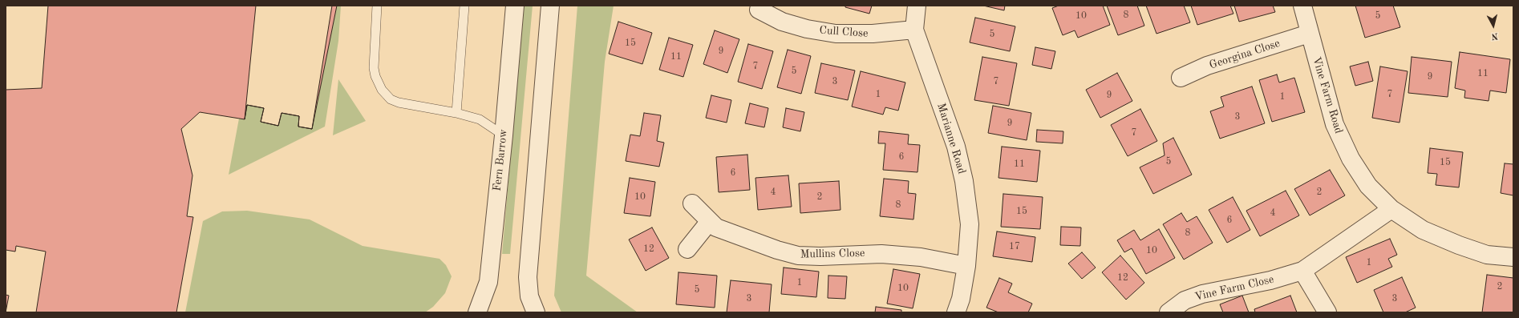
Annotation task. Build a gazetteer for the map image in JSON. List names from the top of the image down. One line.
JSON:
{"streets":{"street":["Cull Close","Georgina Close","Vine Farm Road","Marianne Road","Fern Barrow","Mullins Close","Vine Farm Close"]},"crossings":[["Cull Close","Marianne Road"],["Georgina Close","Vine Farm Road"],["Vine Farm Road","Vine Farm Close"],["Marianne Road","Mullins Close"]],"house_numbers":["8","10","5","5","15","9","11","7","5","11","9","3","7","1","7","9","1","3","9","7","6","5","15","11","6","4","2","10","2","8","15","4","6","8","17","12","10","1","12","1","2","10","5","3","3"],"north":"bottom"}
